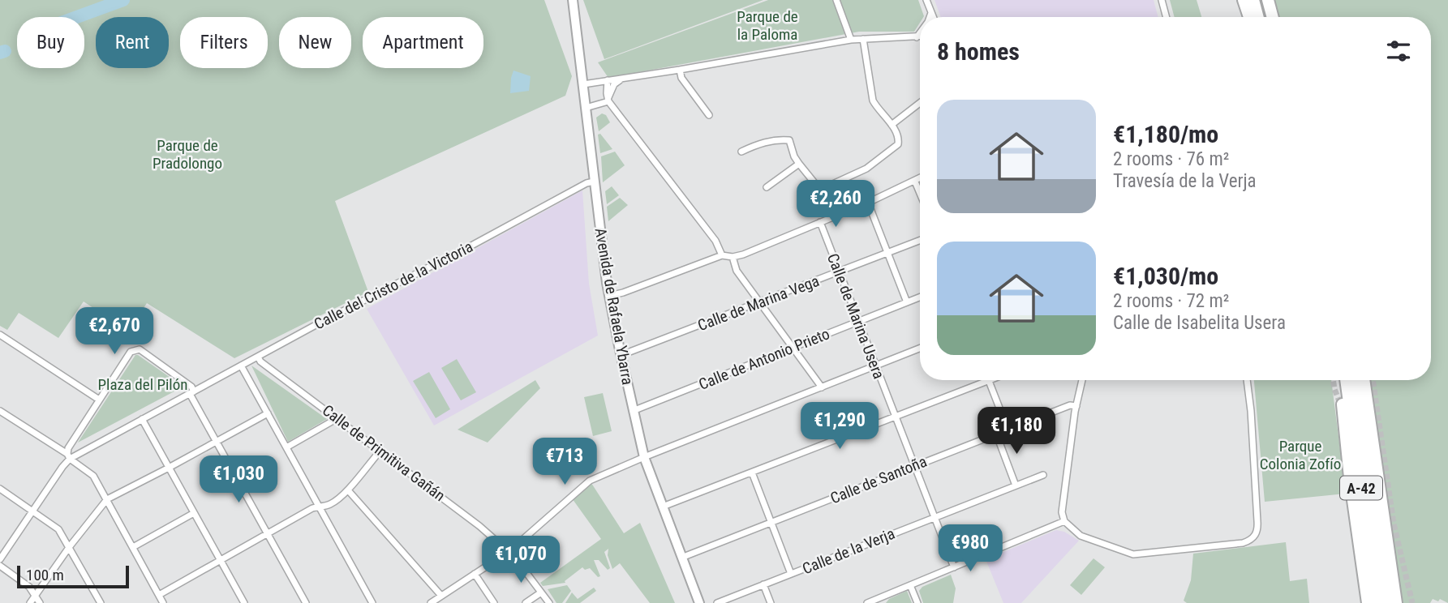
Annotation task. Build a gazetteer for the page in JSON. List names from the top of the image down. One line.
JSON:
{"streets":{"highway":["A-42"],"main road":["Avenida de Rafaela Ybarra"],"street":["Calle del Cristo de la Victoria","Calle de Marina Vega","Calle de Marina Usera","Calle de Antonio Prieto","Calle de Primitiva Gañán","Calle de Santoña","Calle de la Verja"]},"crossings":[["Calle del Cristo de la Victoria","Avenida de Rafaela Ybarra"],["Calle del Cristo de la Victoria","Calle de Primitiva Gañán"],["Calle de Marina Vega","Avenida de Rafaela Ybarra"],["Calle de Marina Vega","Calle de Marina Usera"],["Avenida de Rafaela Ybarra","Calle de Antonio Prieto"],["Avenida de Rafaela Ybarra","Calle de Santoña"],["Calle de Marina Usera","Calle de Antonio Prieto"],["Calle de Marina Usera","Calle de Santoña"],["Calle de Marina Usera","Calle de la Verja"]],"parks":["Parque de la Paloma","Parque de Pradolongo","Plaza del Pilón","Parque Colonia Zofío"],"scale_bar":"100 m","page":{"chip":["Buy","Rent","Filters","New","Apartment"],"heading":"8 homes","list":[{"name":"€1,180/mo","note":"2 rooms · 76 m² · Travesía de la Verja"},{"name":"€1,030/mo","note":"2 rooms · 72 m² · Calle de Isabelita Usera"}],"price":["€2,260","€2,670","€1,290","€1,180","€713","€1,030","€980","€1,070"],"scale":"100 m"}}
